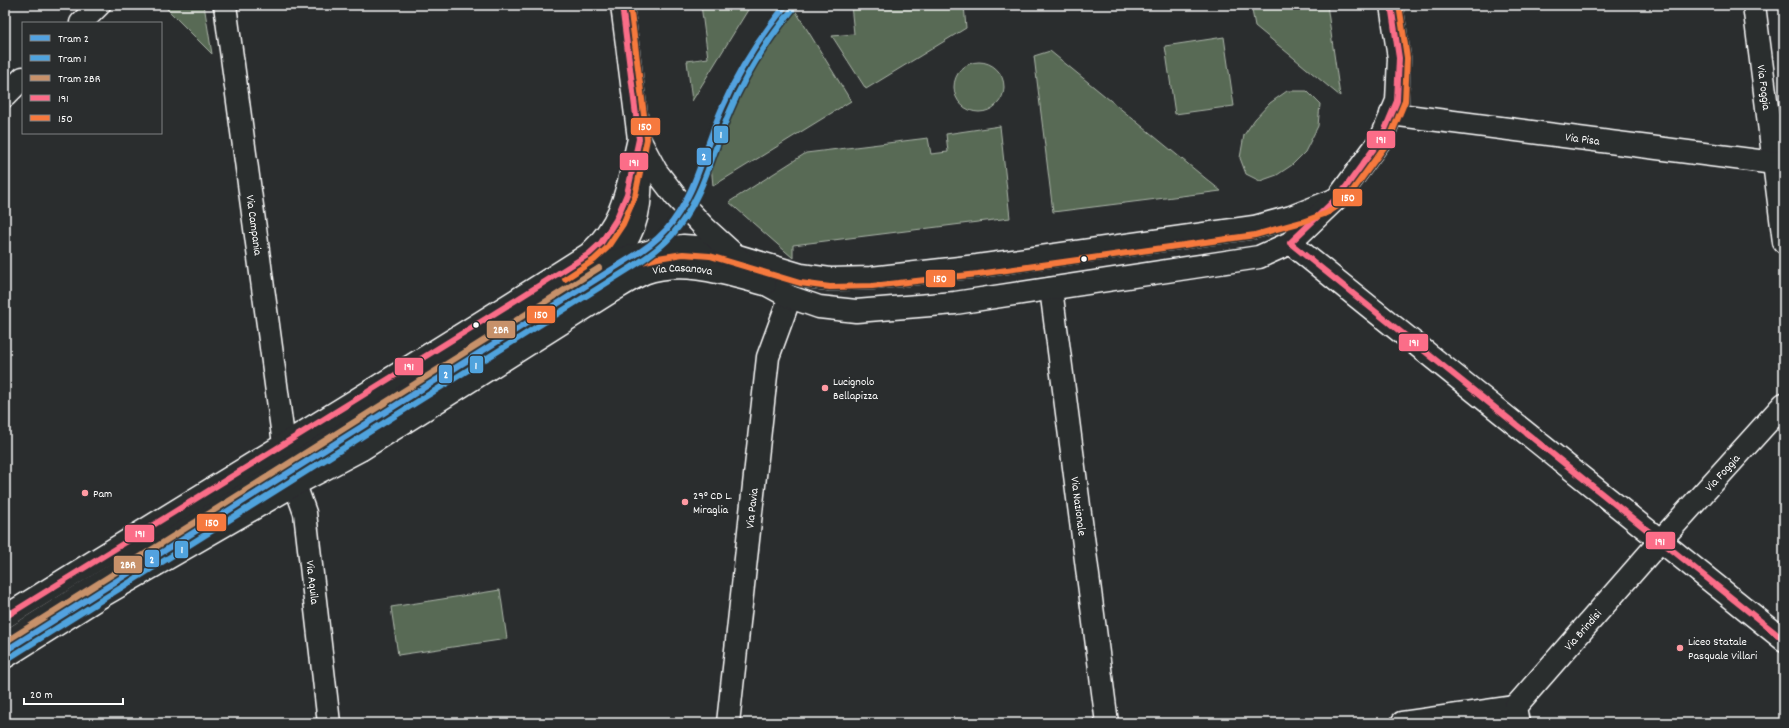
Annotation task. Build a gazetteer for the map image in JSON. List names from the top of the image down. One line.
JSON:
{"streets":{"street":["Via Foggia","Via Pisa","Via Campania","Via Casanova","Via Nazionale","Via Pavia","Via Aquila","Via Brindisi"]},"crossings":[["Via Foggia","Via Pisa"],["Via Foggia","Via Brindisi"],["Via Campania","Via Casanova"],["Via Campania","Via Aquila"],["Via Casanova","Via Aquila"]],"places":["Lucignolo Bellapizza","Pam","29° CD L. Miraglia","Liceo Statale Pasquale Villari"],"lines":["tram line 2","transit line 191","transit line 150","tram line 1","tram line 2BR"],"legend":["Tram 2","Tram 1","Tram 2BR","191","150"],"scale_bar":"20 m"}
